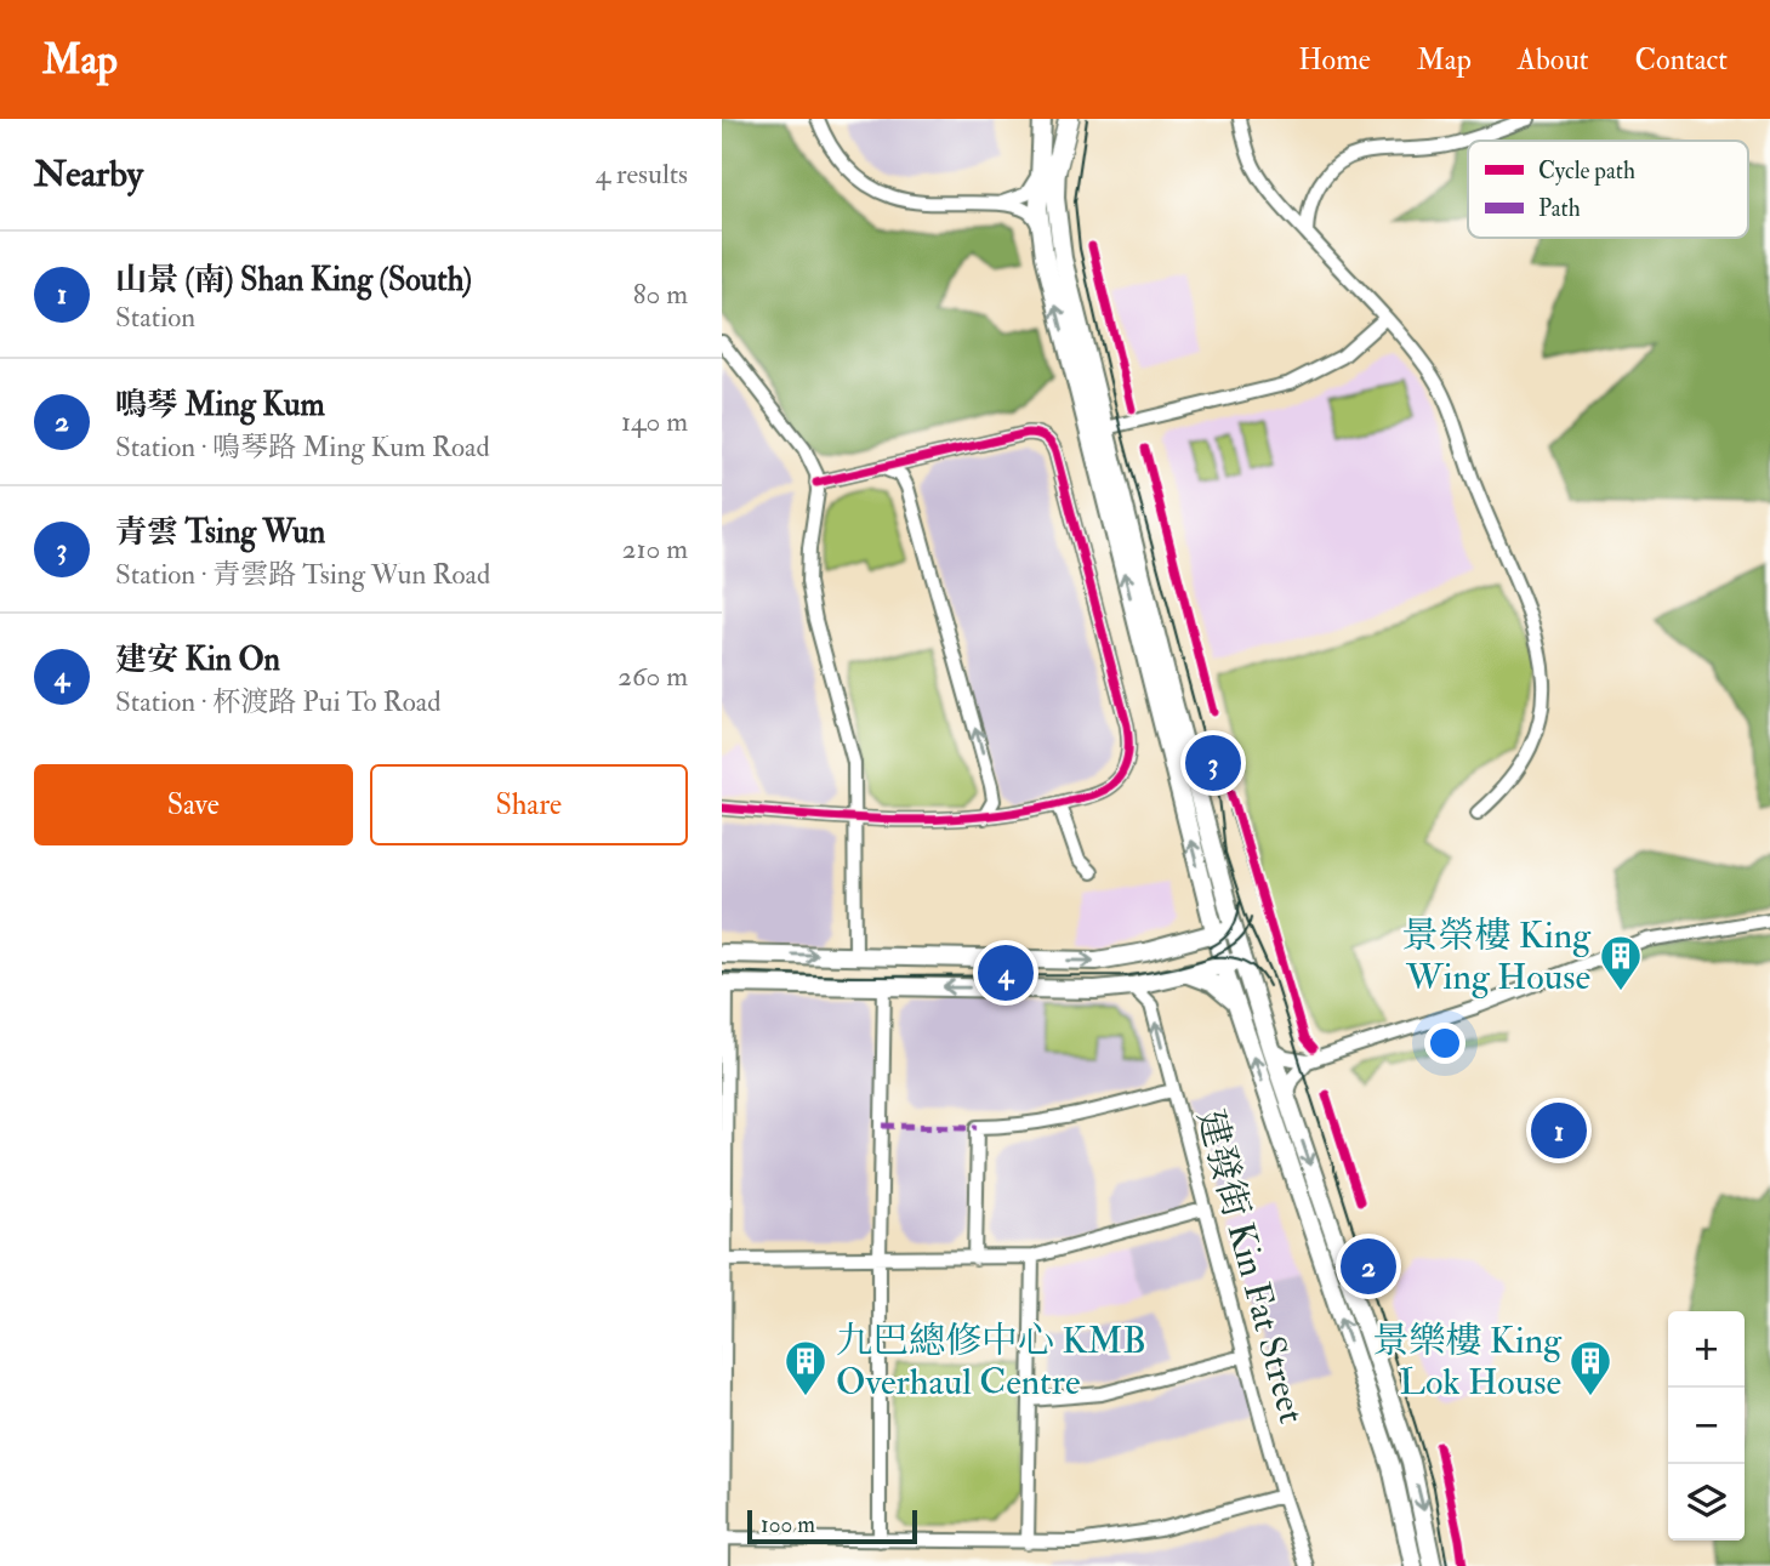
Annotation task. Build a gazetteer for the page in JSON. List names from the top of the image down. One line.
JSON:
{"streets":{"street":["建發街 Kin Fat Street"]},"places":{"building":["景榮樓 King Wing House","九巴總修中心 KMB Overhaul Centre","景樂樓 King Lok House"]},"legend":["Cycle path","Path"],"scale_bar":"100 m","page":{"header":"Map","nav":["Home","Map","About","Contact"],"heading":["Nearby","4 results"],"list":[{"mark":"1","name":"山景 (南) Shan King (South)","note":"Station","value":"80 m"},{"mark":"2","name":"鳴琴 Ming Kum","note":"Station · 鳴琴路 Ming Kum Road","value":"140 m"},{"mark":"3","name":"青雲 Tsing Wun","note":"Station · 青雲路 Tsing Wun Road","value":"210 m"},{"mark":"4","name":"建安 Kin On","note":"Station · 杯渡路 Pui To Road","value":"260 m"}],"pins":["3","4","1","2"],"buttons":["Save","Share"],"map_buttons":["+","−"],"scale":"100 m"}}
